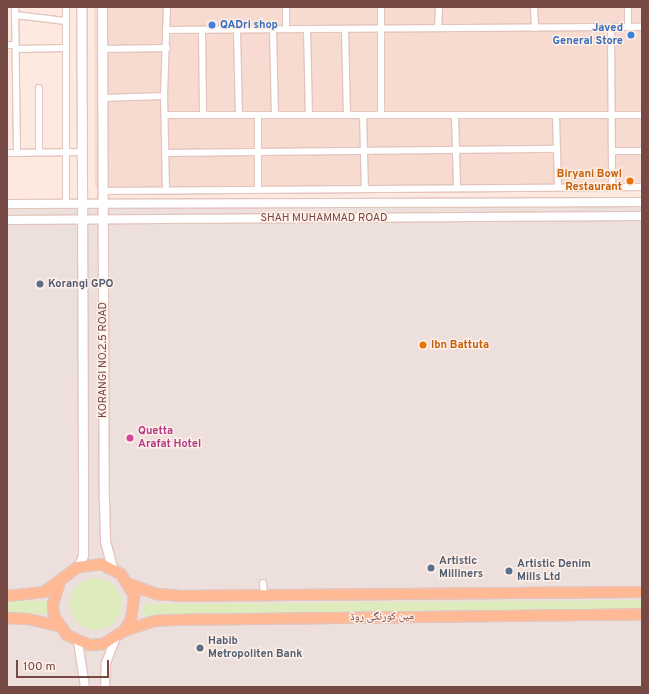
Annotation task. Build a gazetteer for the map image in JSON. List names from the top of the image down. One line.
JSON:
{"streets":{"main road":["KORANGI NO.2.5 ROAD","مین کورنگی روڈ"],"street":["SHAH MUHAMMAD ROAD"]},"crossings":[["SHAH MUHAMMAD ROAD","KORANGI NO.2.5 ROAD"],["KORANGI NO.2.5 ROAD","مین کورنگی روڈ"]],"places":["QADri shop","Javed General Store","Biryani Bowl Restaurant","Korangi GPO","Ibn Battuta","Quetta Arafat Hotel","Artistic Milliners","Artistic Denim Mills Ltd","Habib Metropoliten Bank"],"scale_bar":"100 m"}
